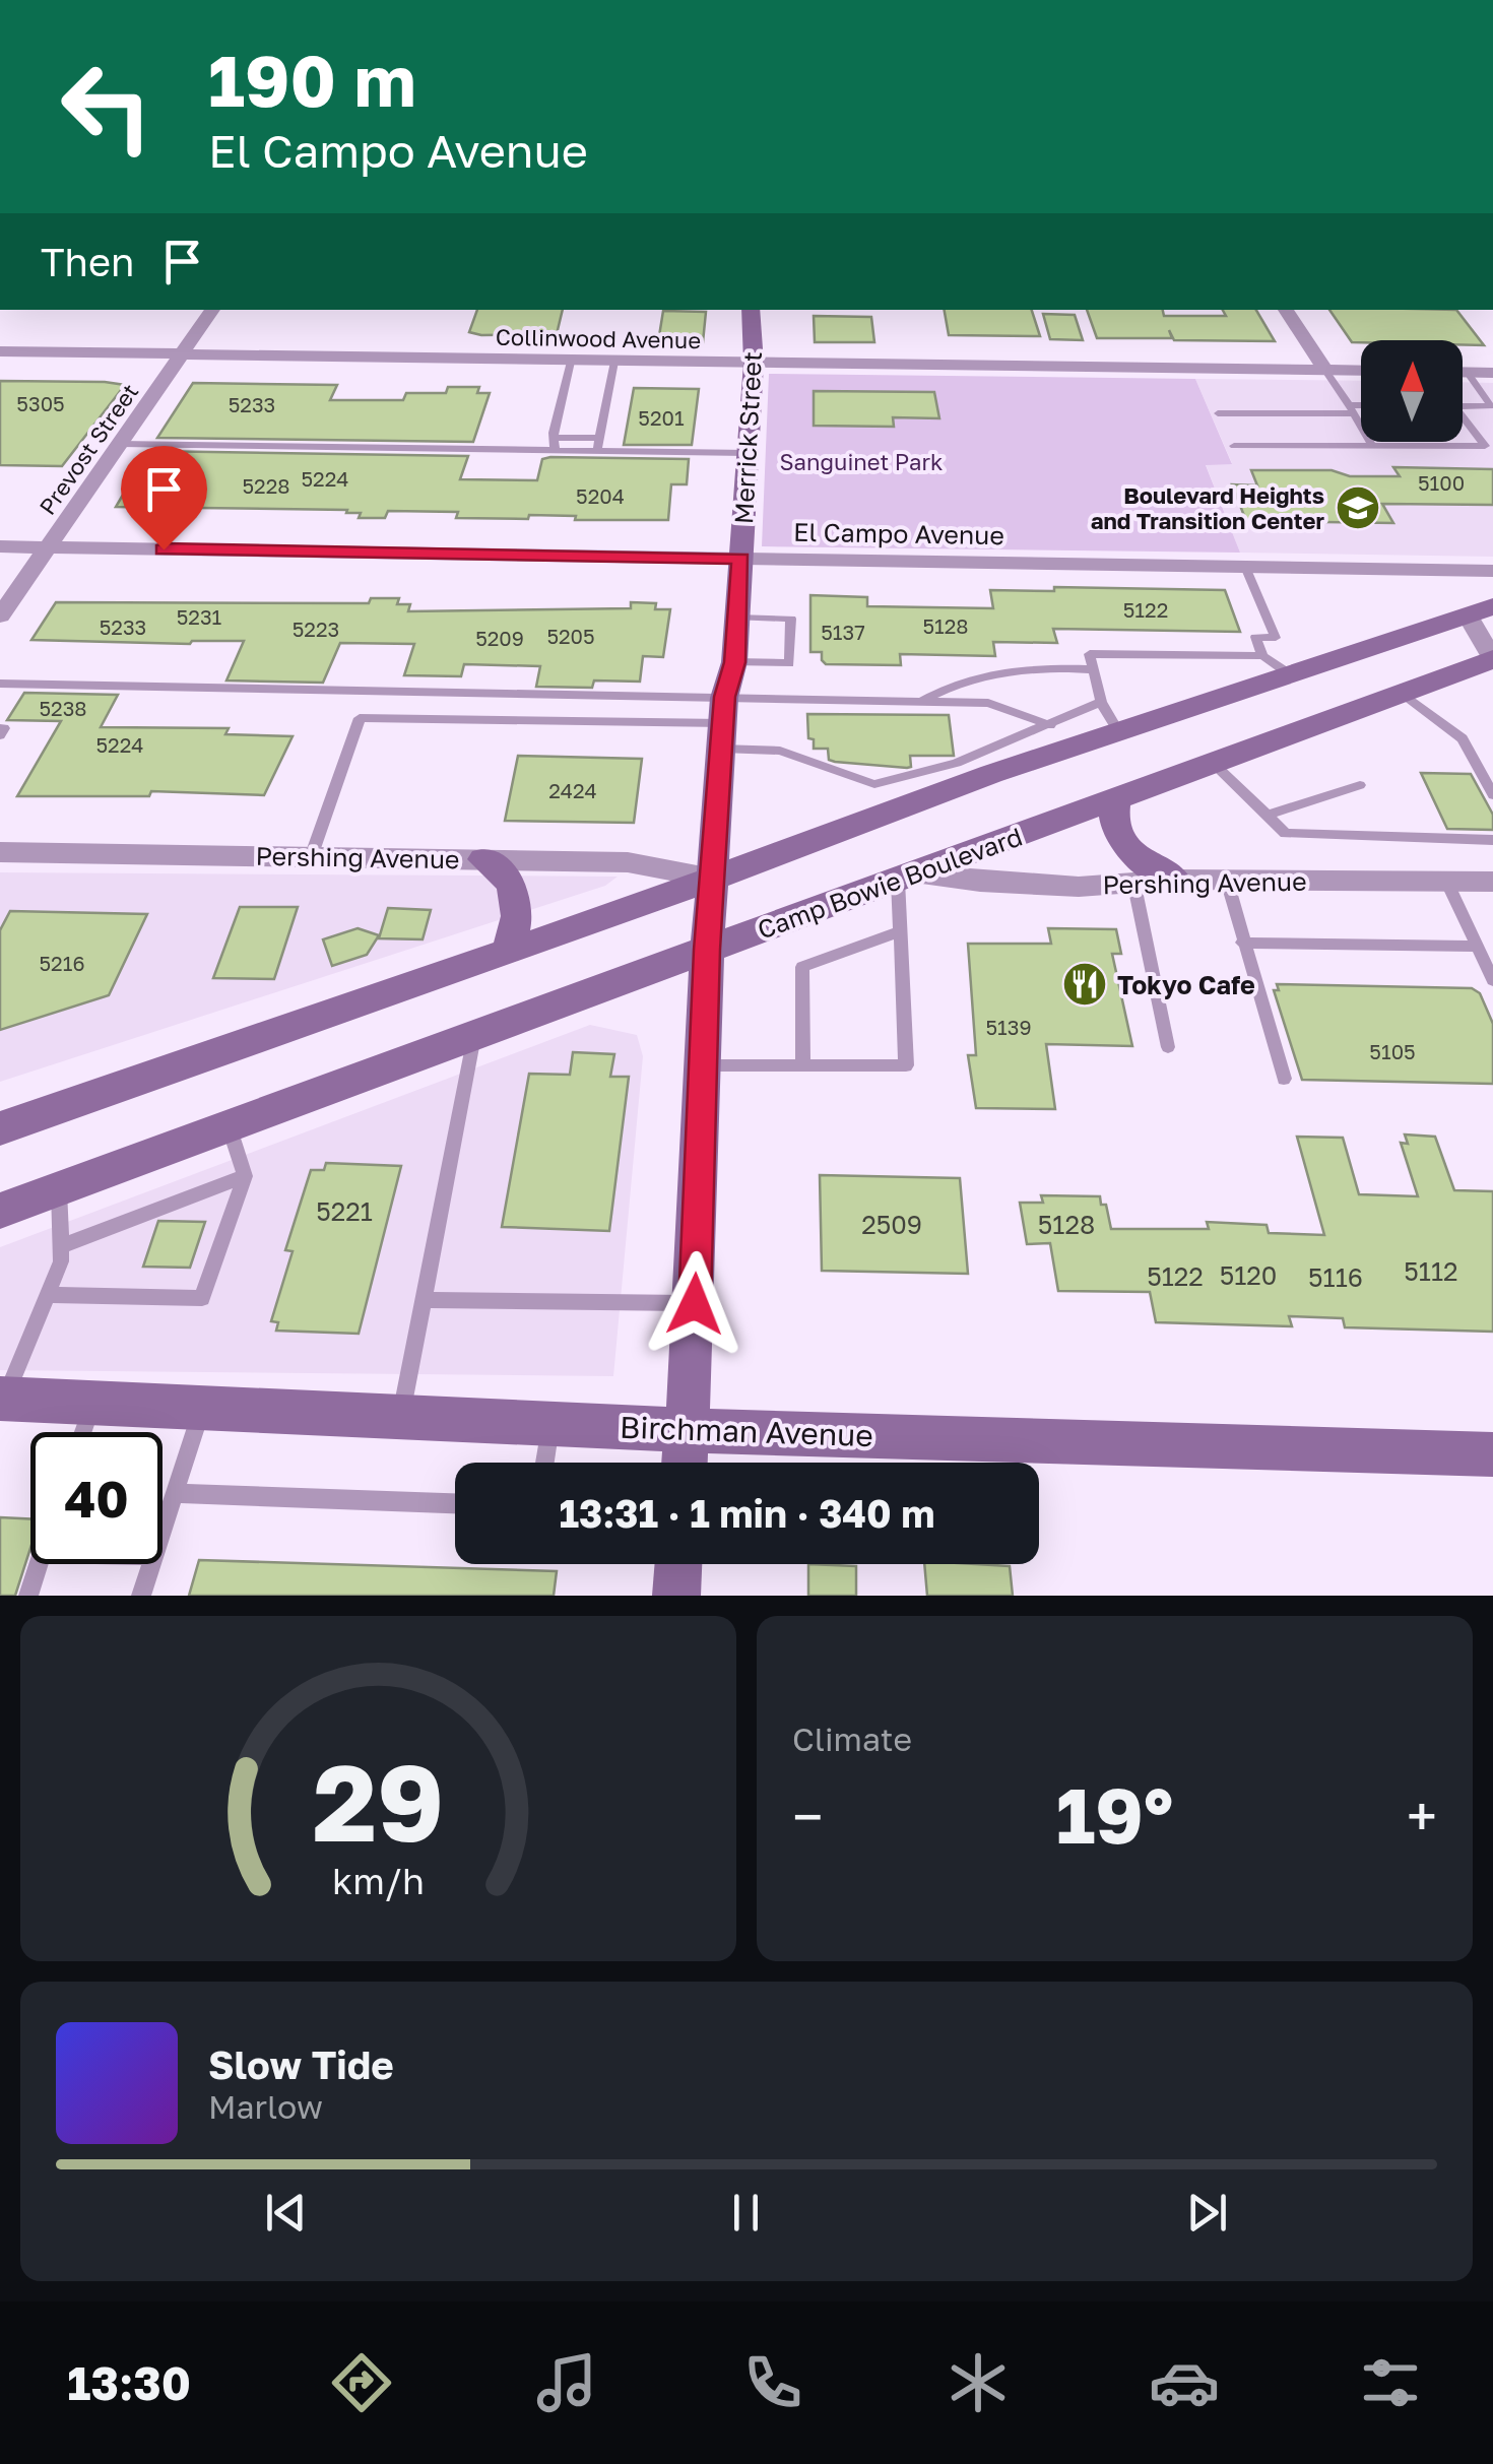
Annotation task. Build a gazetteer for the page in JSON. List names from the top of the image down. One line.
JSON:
{"streets":{"main road":["Merrick Street","Camp Bowie Boulevard","Birchman Avenue"],"street":["Collinwood Avenue","Prevost Street","El Campo Avenue","Pershing Avenue"]},"crossings":[["Collinwood Avenue","Merrick Street"],["Collinwood Avenue","Prevost Street"],["Merrick Street","El Campo Avenue"],["Merrick Street","Pershing Avenue"],["Merrick Street","Camp Bowie Boulevard"],["Merrick Street","Birchman Avenue"],["Prevost Street","El Campo Avenue"],["Pershing Avenue","Camp Bowie Boulevard"]],"parks":["Sanguinet Park"],"places":{"school or university":["Boulevard Heights and Transition Center"],"restaurant":["Tokyo Cafe"]},"house_numbers":["5305","5233","5201","5224","5100","5228","5204","5122","5231","5128","5233","5223","5137","5205","5209","5238","5224","2424","5216","5139","5105","5221","2509","5128","5112","5120","5122","5116"],"north":"top","page":{"turn":["190 m","El Campo Avenue"],"then":"Then","limit":"40","trip":"13:31 · 1 min · 340 m","tile":"Climate","heat":["−","19°","+"],"song":["Slow Tide","Marlow"],"tabs":"13:30","gauge":["29","km/h"]}}
